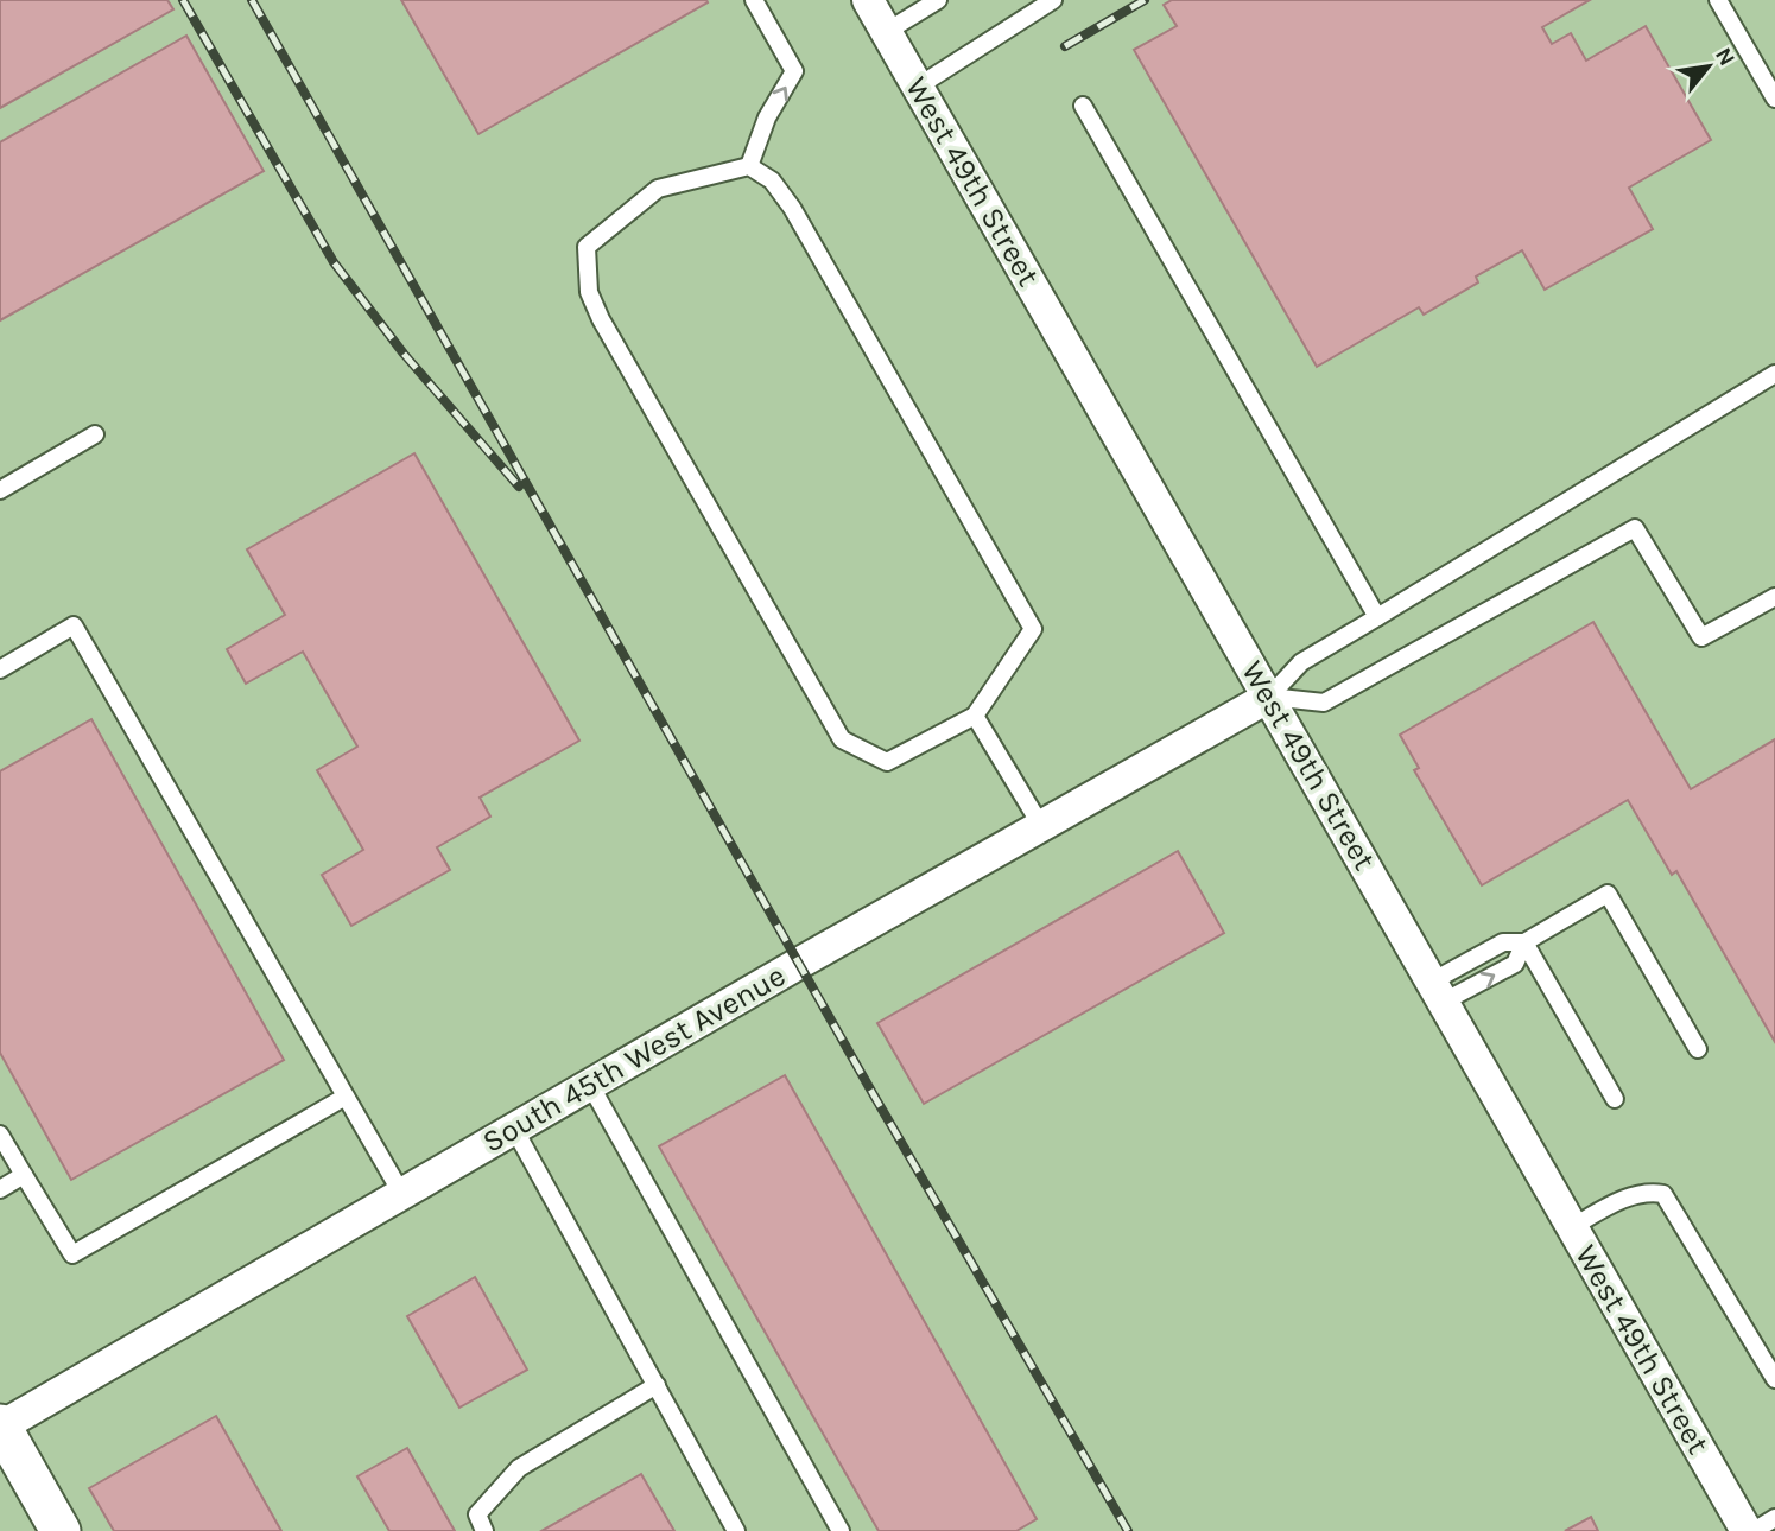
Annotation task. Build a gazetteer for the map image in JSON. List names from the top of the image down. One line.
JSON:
{"streets":{"street":["West 49th Street","South 45th West Avenue"]},"crossings":[["West 49th Street","South 45th West Avenue"]],"north":"top right"}
